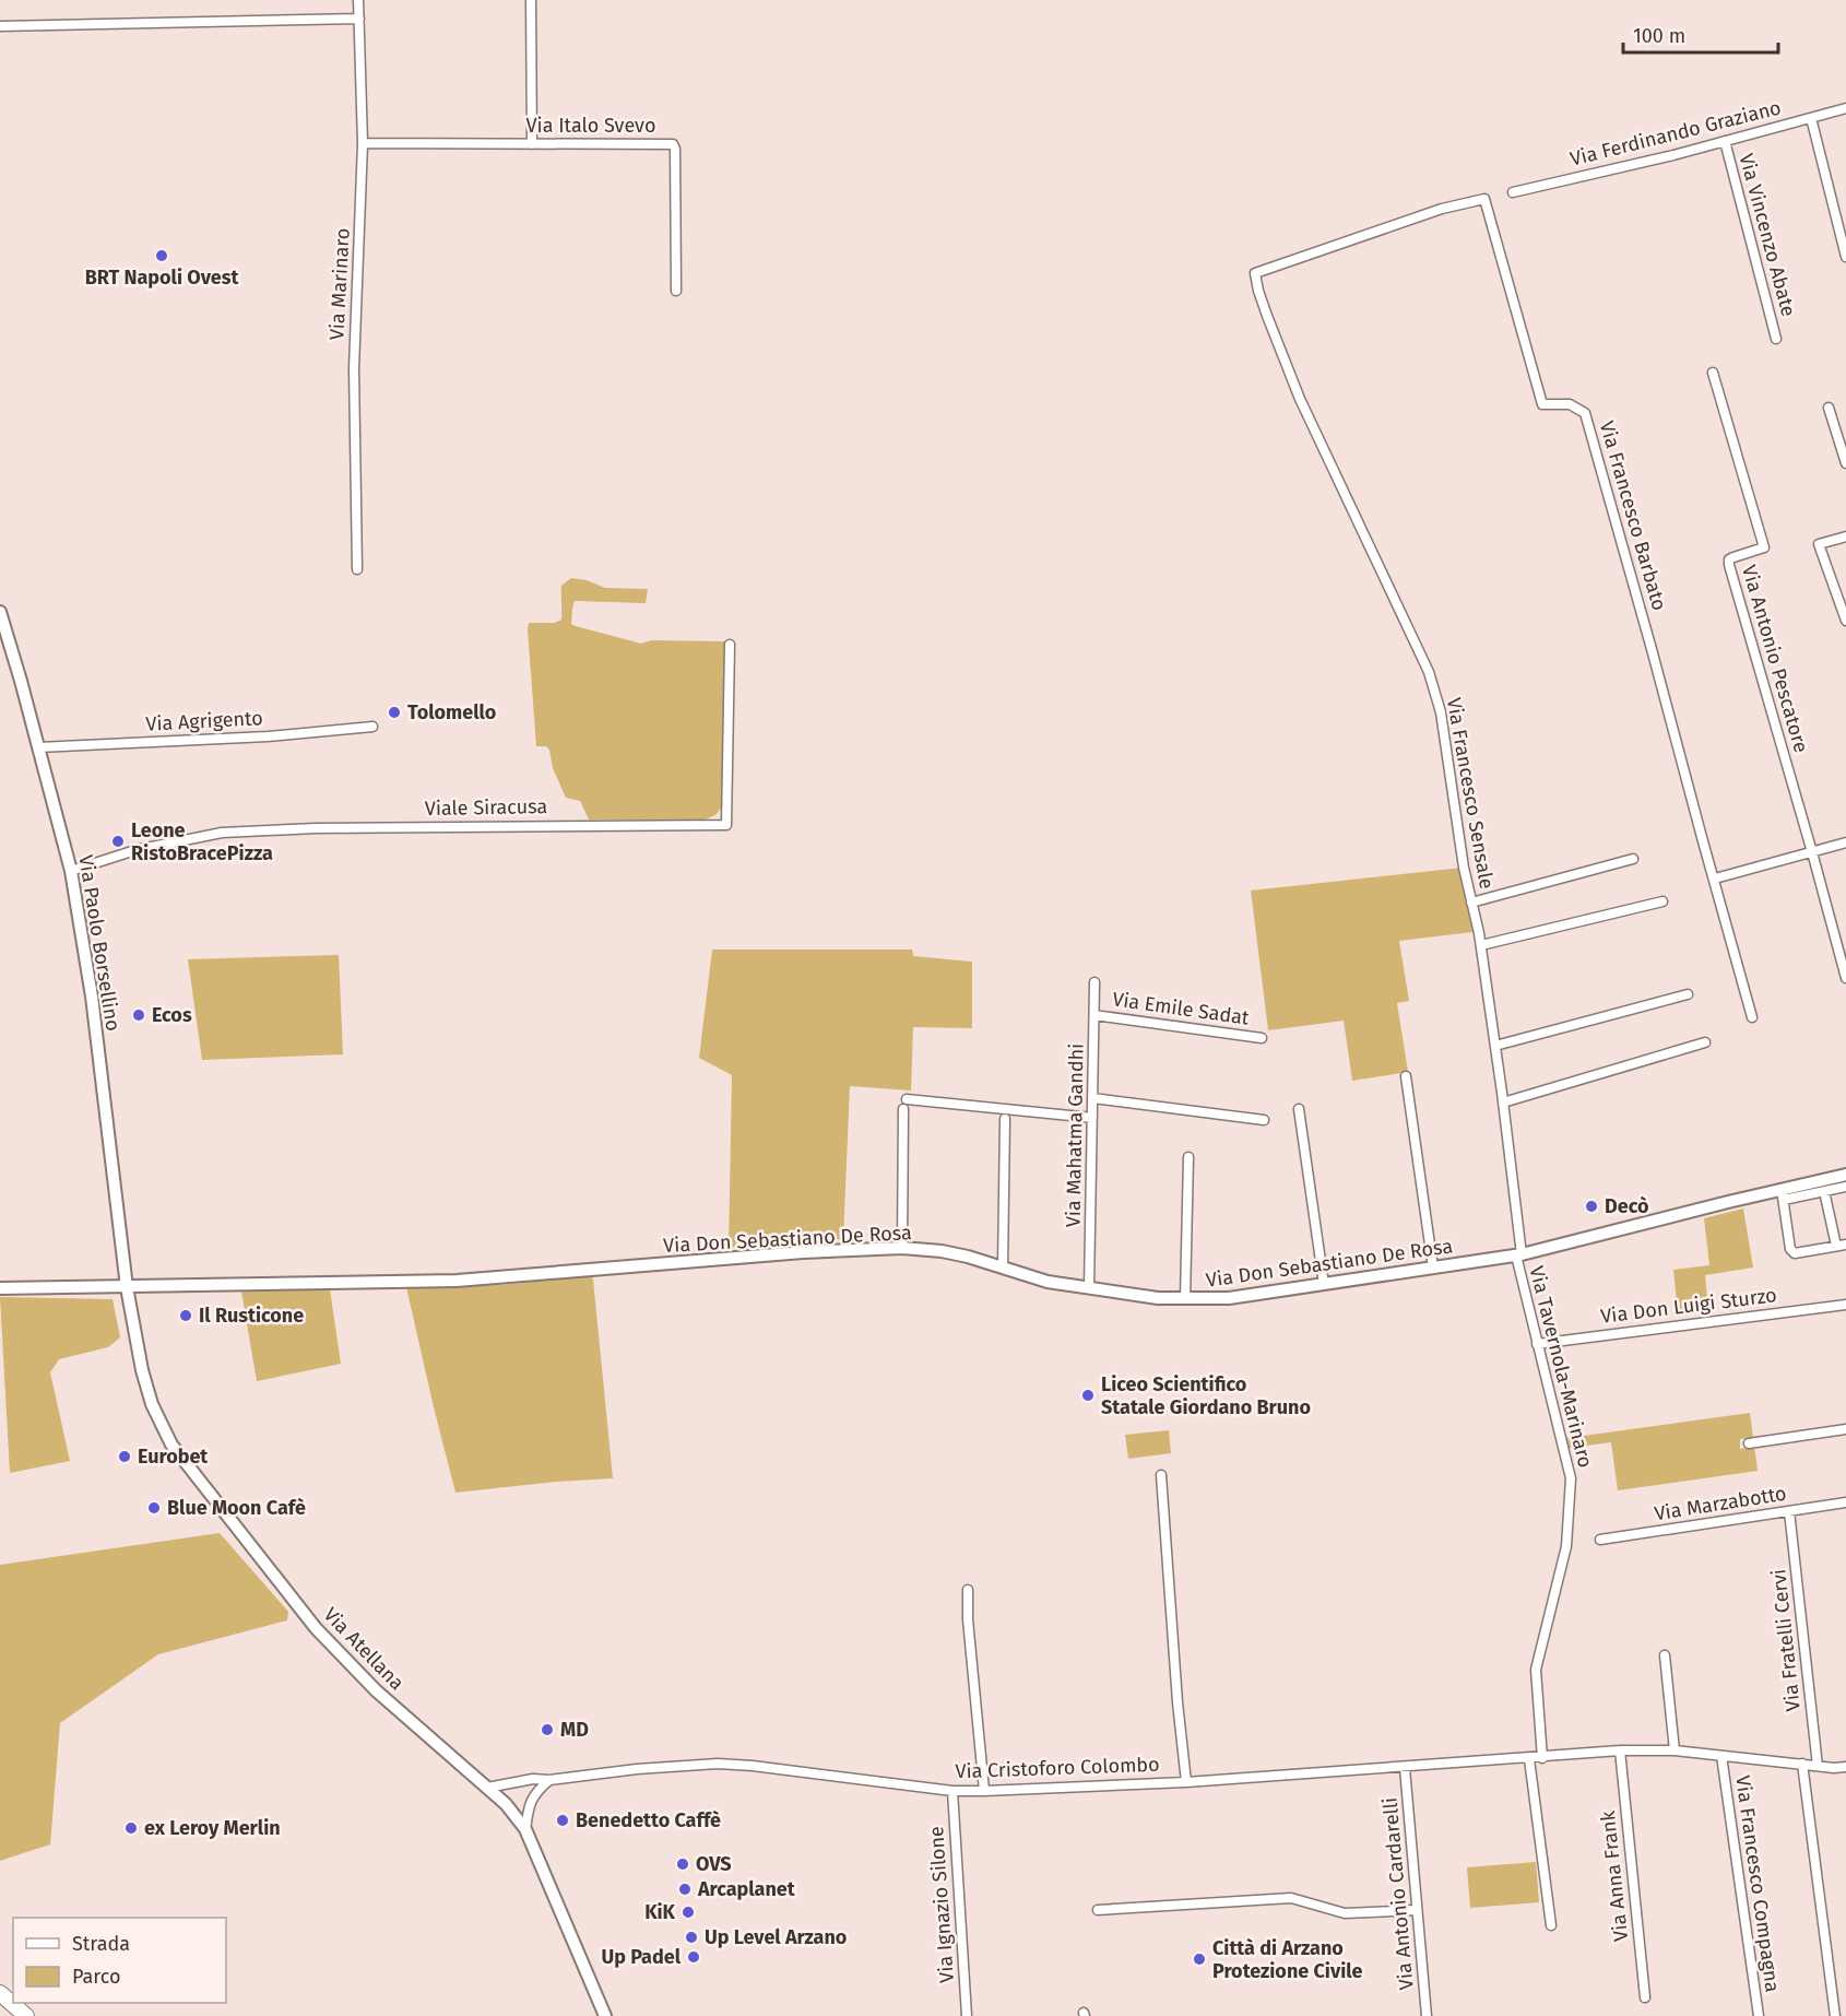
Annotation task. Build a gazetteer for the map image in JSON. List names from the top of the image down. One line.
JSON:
{"streets":{"street":["Via Italo Svevo","Via Ferdinando Graziano","Via Vincenzo Abate","Via Marinaro","Via Francesco Barbato","Via Antonio Pescatore","Via Agrigento","Via Francesco Sensale","Viale Siracusa","Via Paolo Borsellino","Via Emile Sadat","Via Mahatma Gandhi","Via Don Sebastiano De Rosa","Via Don Luigi Sturzo","Via Tavernola-Marinaro","Via Marzabotto","Via Fratelli Cervi","Via Atellana","Via Cristoforo Colombo","Via Anna Frank","Via Francesco Compagna","Via Antonio Cardarelli","Via Ignazio Silone"]},"crossings":[["Via Italo Svevo","Via Marinaro"],["Via Ferdinando Graziano","Via Vincenzo Abate"],["Via Francesco Barbato","Via Francesco Sensale"],["Via Agrigento","Via Paolo Borsellino"],["Via Francesco Sensale","Via Don Sebastiano De Rosa"],["Via Francesco Sensale","Via Tavernola-Marinaro"],["Viale Siracusa","Via Paolo Borsellino"],["Via Paolo Borsellino","Via Don Sebastiano De Rosa"],["Via Paolo Borsellino","Via Atellana"],["Via Emile Sadat","Via Mahatma Gandhi"],["Via Mahatma Gandhi","Via Don Sebastiano De Rosa"],["Via Don Sebastiano De Rosa","Via Tavernola-Marinaro"],["Via Don Sebastiano De Rosa","Via Atellana"],["Via Don Luigi Sturzo","Via Tavernola-Marinaro"],["Via Tavernola-Marinaro","Via Cristoforo Colombo"],["Via Marzabotto","Via Fratelli Cervi"],["Via Fratelli Cervi","Via Cristoforo Colombo"],["Via Atellana","Via Cristoforo Colombo"],["Via Cristoforo Colombo","Via Anna Frank"],["Via Cristoforo Colombo","Via Francesco Compagna"],["Via Cristoforo Colombo","Via Antonio Cardarelli"],["Via Cristoforo Colombo","Via Ignazio Silone"]],"places":["BRT Napoli Ovest","Tolomello","Leone RistoBracePizza","Ecos","Decò","Il Rusticone","Liceo Scientifico Statale Giordano Bruno","Eurobet","Blue Moon Cafè","MD","Benedetto Caffè","ex Leroy Merlin","OVS","Arcaplanet","KiK","Up Level Arzano","Up Padel","Città di Arzano Protezione Civile"],"legend":["Strada","Parco"],"scale_bar":"100 m"}
